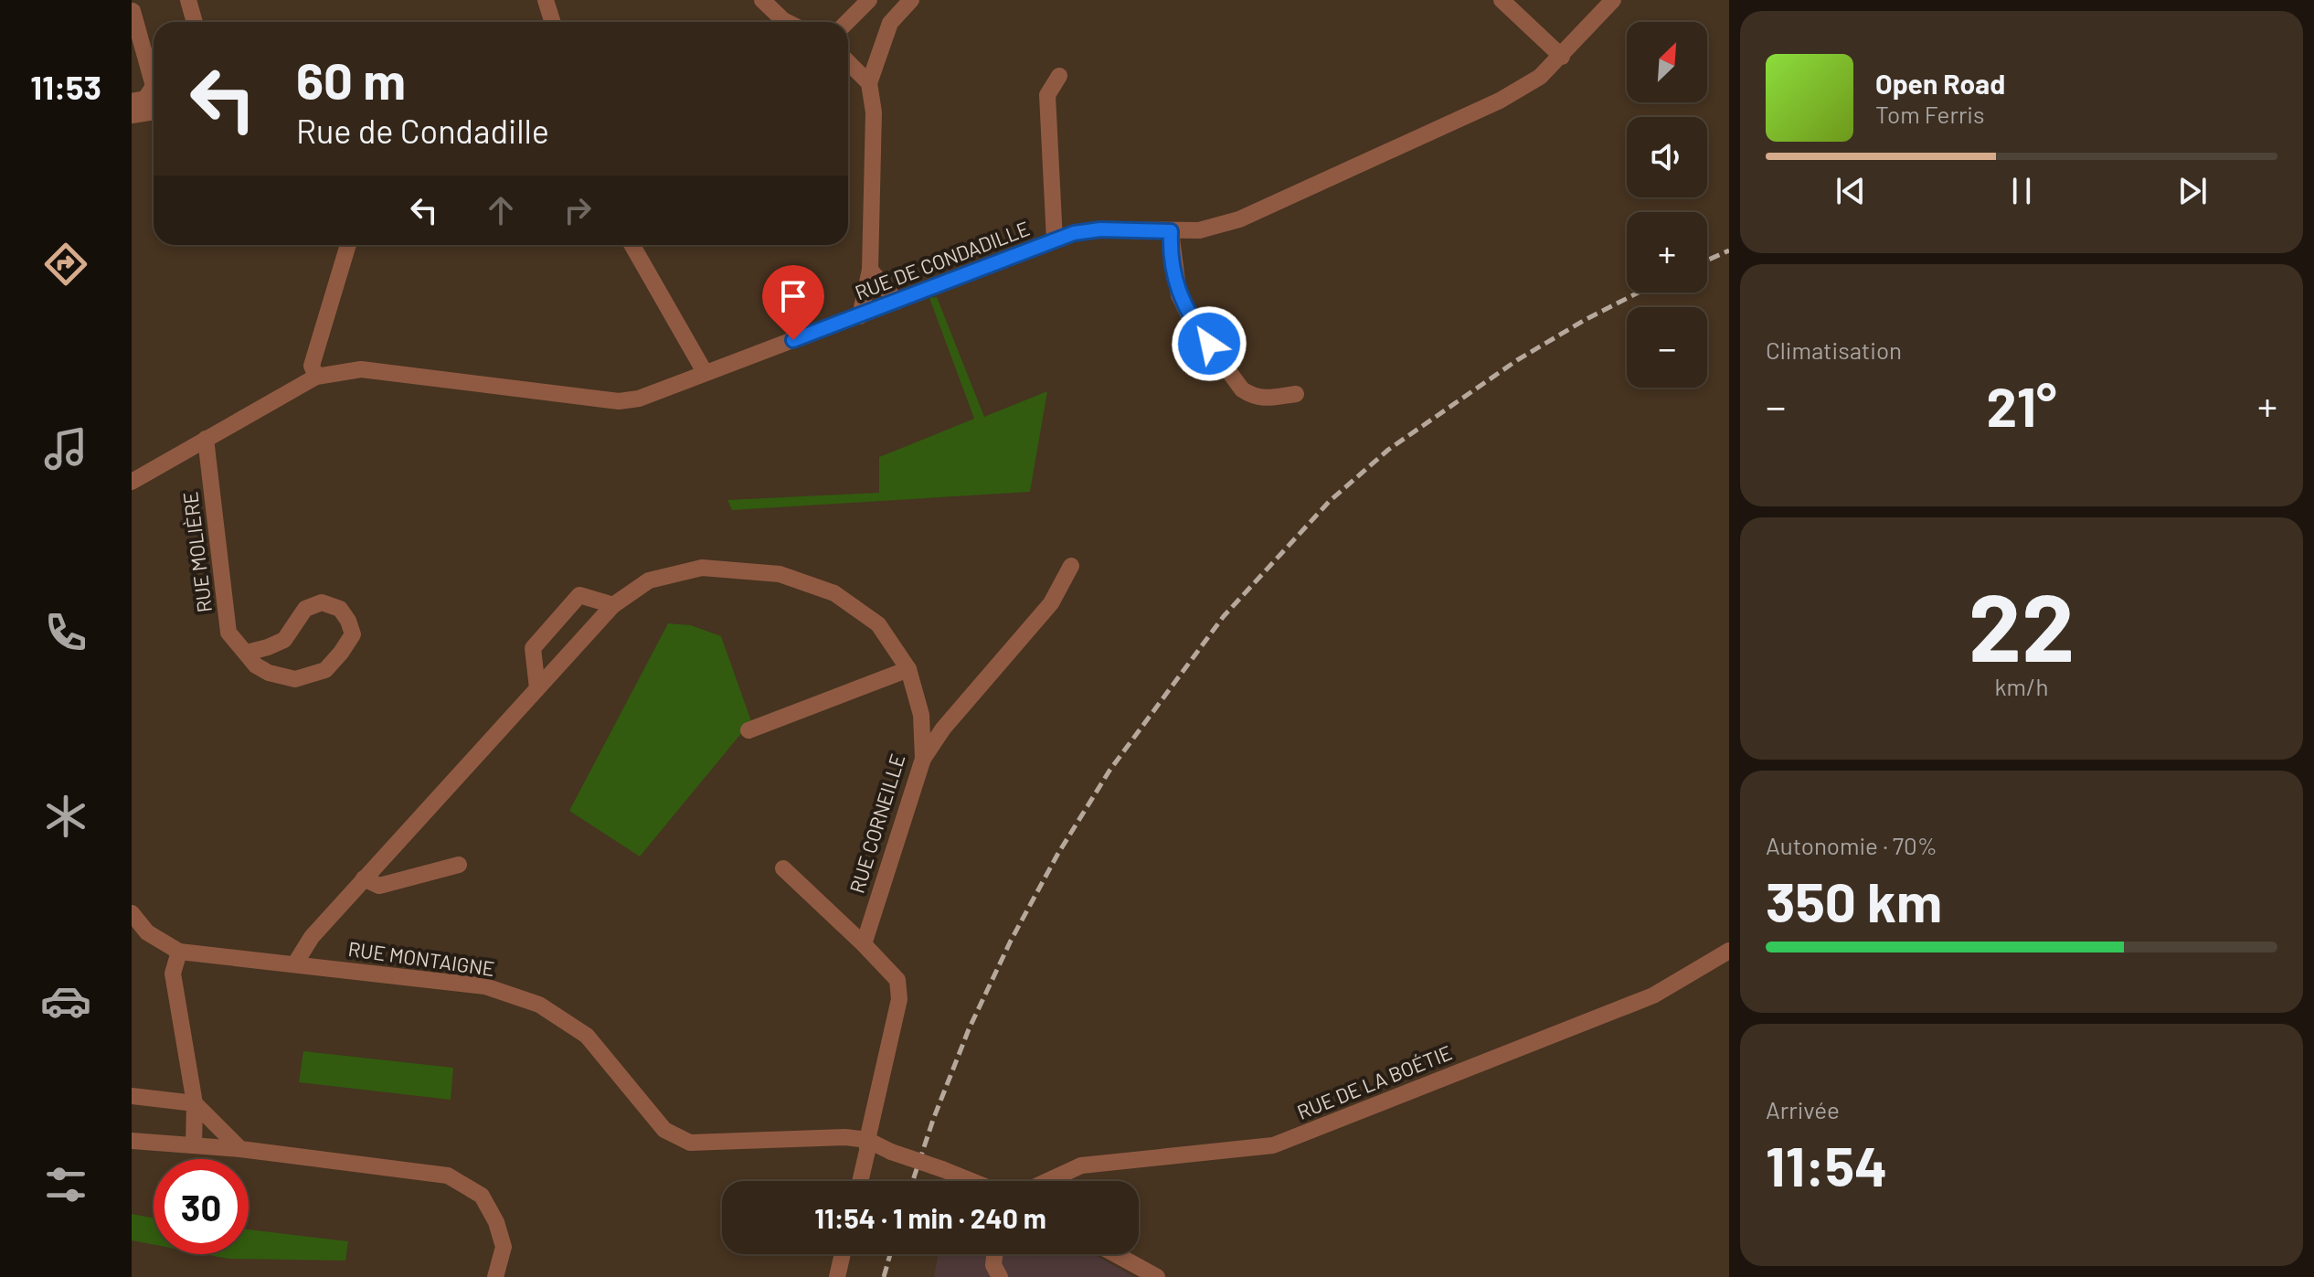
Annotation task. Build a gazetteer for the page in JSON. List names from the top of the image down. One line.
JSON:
{"streets":{"street":["RUE DE CONDADILLE","RUE MOLIÈRE","RUE CORNEILLE","RUE MONTAIGNE","RUE DE LA BOÉTIE"]},"crossings":[["RUE DE CONDADILLE","RUE MOLIÈRE"],["RUE CORNEILLE","RUE MONTAIGNE"]],"north":"top right","page":{"tabs":"11:53","map_buttons":["+","−"],"turn":["60 m","Rue de Condadille"],"song":["Open Road","Tom Ferris"],"tile":["Climatisation",["22","km/h"],["Autonomie · 70%","350 km"],["Arrivée","11:54"]],"heat":["−","21°","+"],"limit":"30","trip":"11:54 · 1 min · 240 m"}}
